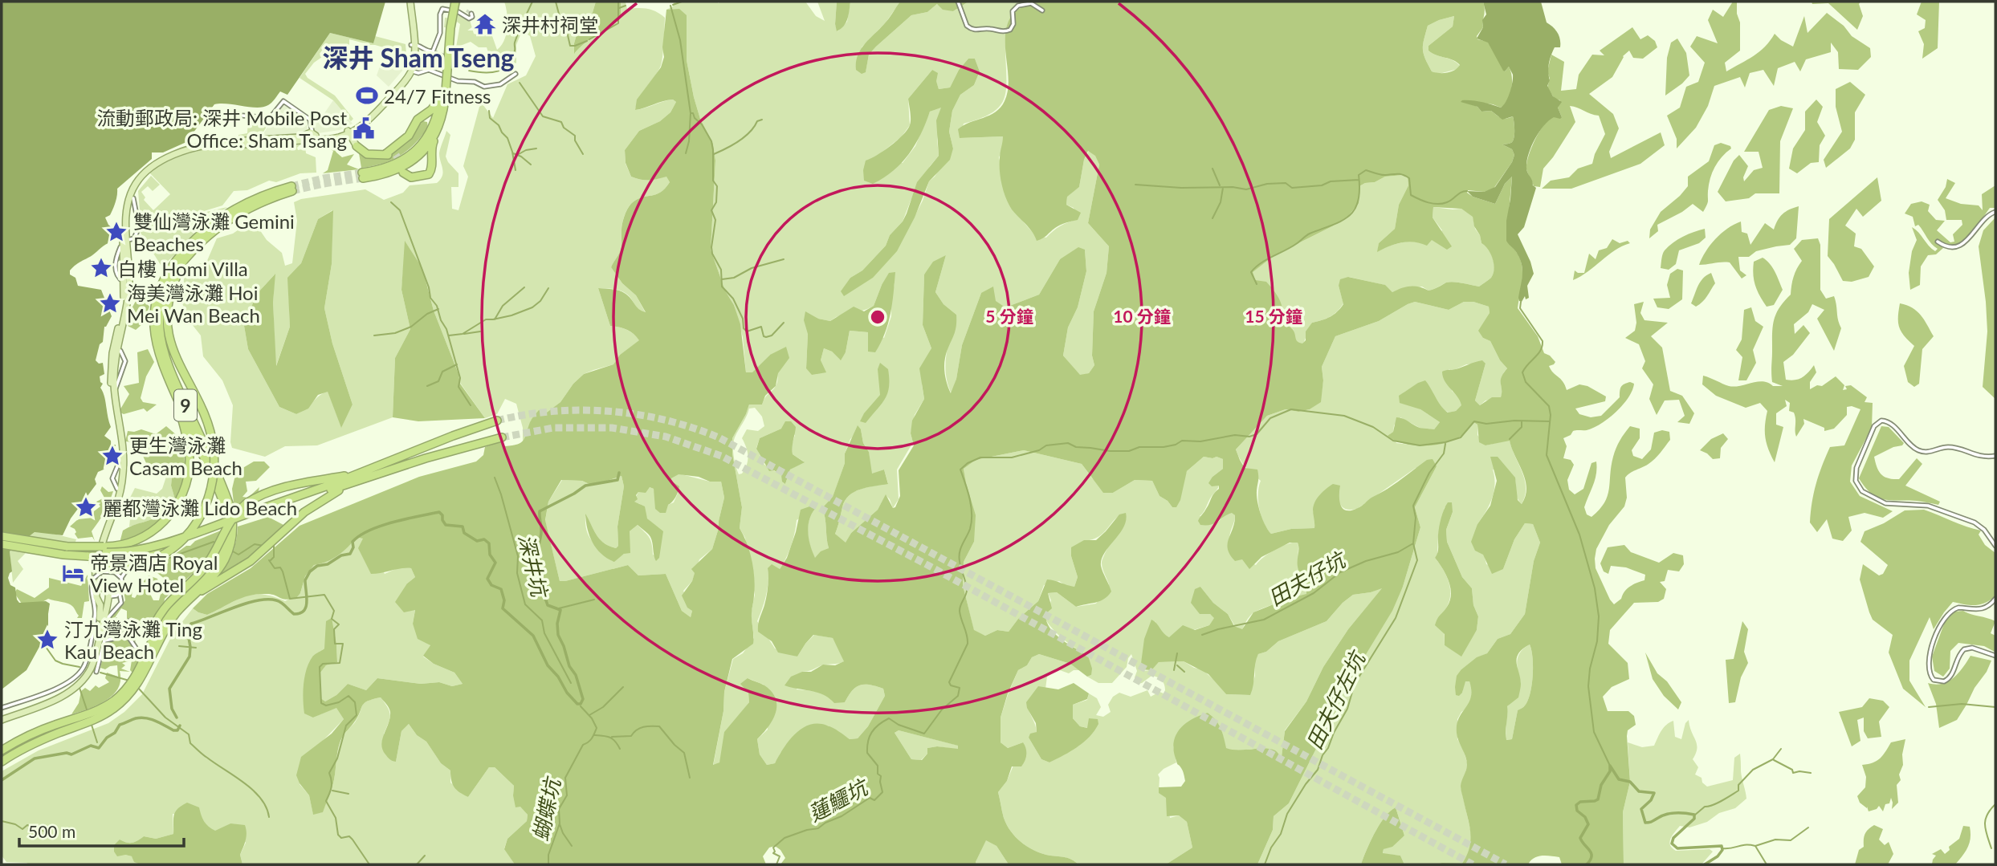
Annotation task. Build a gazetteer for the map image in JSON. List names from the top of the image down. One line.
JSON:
{"streets":{"highway":["9"]},"districts":["深井 Sham Tseng"],"water":["深井坑","田夫仔坑","田夫仔左坑","蓮鱷坑","蝴蝶坑"],"places":{"temple":["深井村祠堂"],"sports":["24/7 Fitness"],"public building":["流動郵政局: 深井 Mobile Post Office: Sham Tsang"],"place":["雙仙灣泳灘 Gemini Beaches","白樓 Homi Villa","海美灣泳灘 Hoi Mei Wan Beach","更生灣泳灘 Casam Beach","麗都灣泳灘 Lido Beach","汀九灣泳灘 Ting Kau Beach"],"hotel":["帝景酒店 Royal View Hotel"]},"scale_bar":"500 m","rings":["5 分鐘","10 分鐘","15 分鐘"]}
